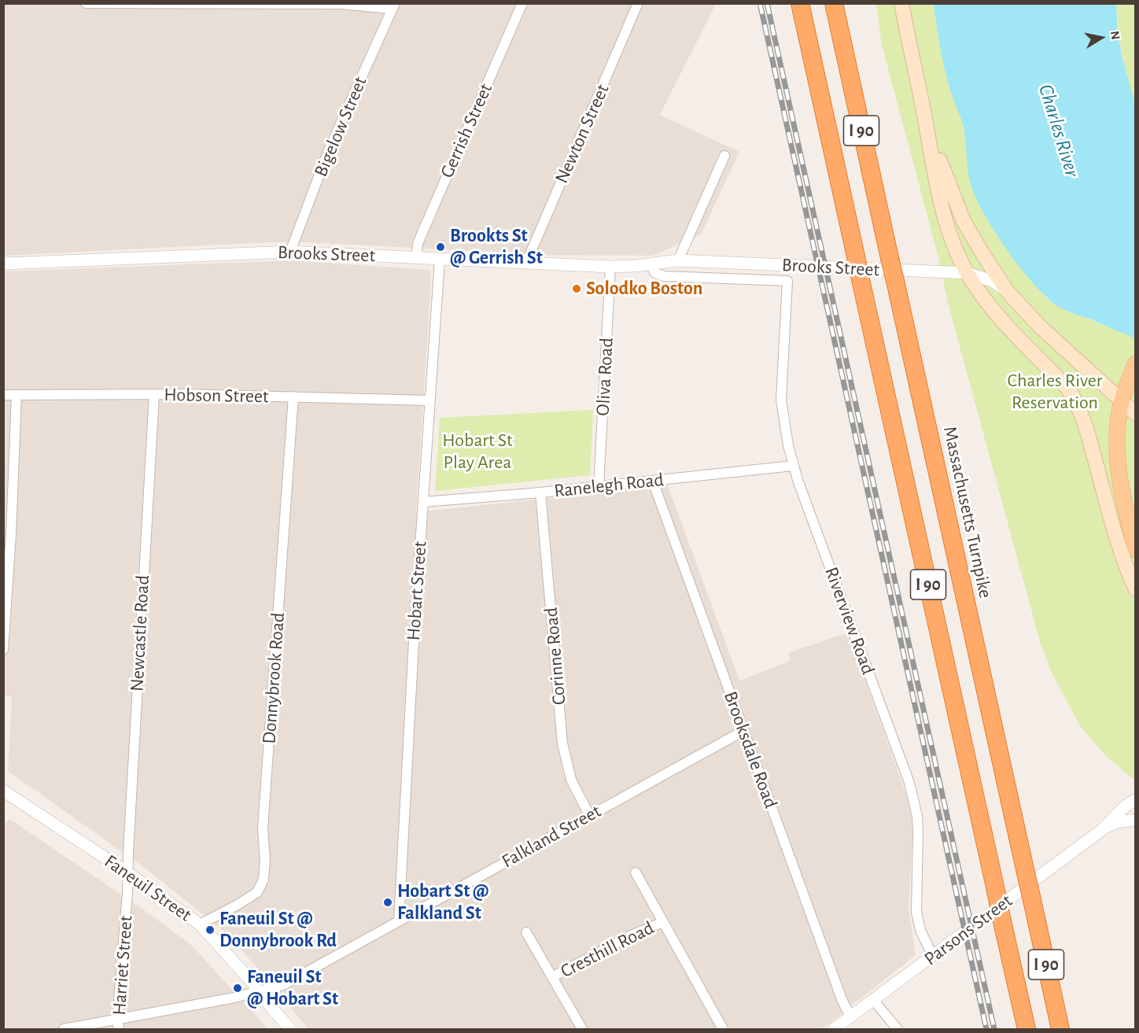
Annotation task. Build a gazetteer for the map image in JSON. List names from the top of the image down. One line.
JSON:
{"streets":{"highway":["I 90","Massachusetts Turnpike"],"street":["Bigelow Street","Gerrish Street","Newton Street","Brooks Street","Oliva Road","Hobson Street","Ranelegh Road","Hobart Street","Riverview Road","Newcastle Road","Corinne Road","Donnybrook Road","Brooksdale Road","Falkland Street","Faneuil Street","Parsons Street","Cresthill Road","Harriet Street"]},"crossings":[["Bigelow Street","Brooks Street"],["Gerrish Street","Brooks Street"],["Newton Street","Brooks Street"],["Brooks Street","Oliva Road"],["Brooks Street","Hobart Street"],["Brooks Street","Riverview Road"],["Oliva Road","Ranelegh Road"],["Hobson Street","Hobart Street"],["Hobson Street","Newcastle Road"],["Hobson Street","Donnybrook Road"],["Ranelegh Road","Hobart Street"],["Ranelegh Road","Riverview Road"],["Ranelegh Road","Corinne Road"],["Ranelegh Road","Brooksdale Road"],["Hobart Street","Falkland Street"],["Riverview Road","Parsons Street"],["Newcastle Road","Faneuil Street"],["Newcastle Road","Harriet Street"],["Corinne Road","Falkland Street"],["Donnybrook Road","Faneuil Street"],["Brooksdale Road","Falkland Street"],["Brooksdale Road","Parsons Street"],["Falkland Street","Faneuil Street"],["Falkland Street","Harriet Street"],["Faneuil Street","Harriet Street"]],"water":["Charles River"],"parks":["Charles River Reservation","Hobart St Play Area"],"places":["Brookts St @ Gerrish St","Solodko Boston","Hobart St @ Falkland St","Faneuil St @ Donnybrook Rd","Faneuil St @ Hobart St"],"north":"right"}
